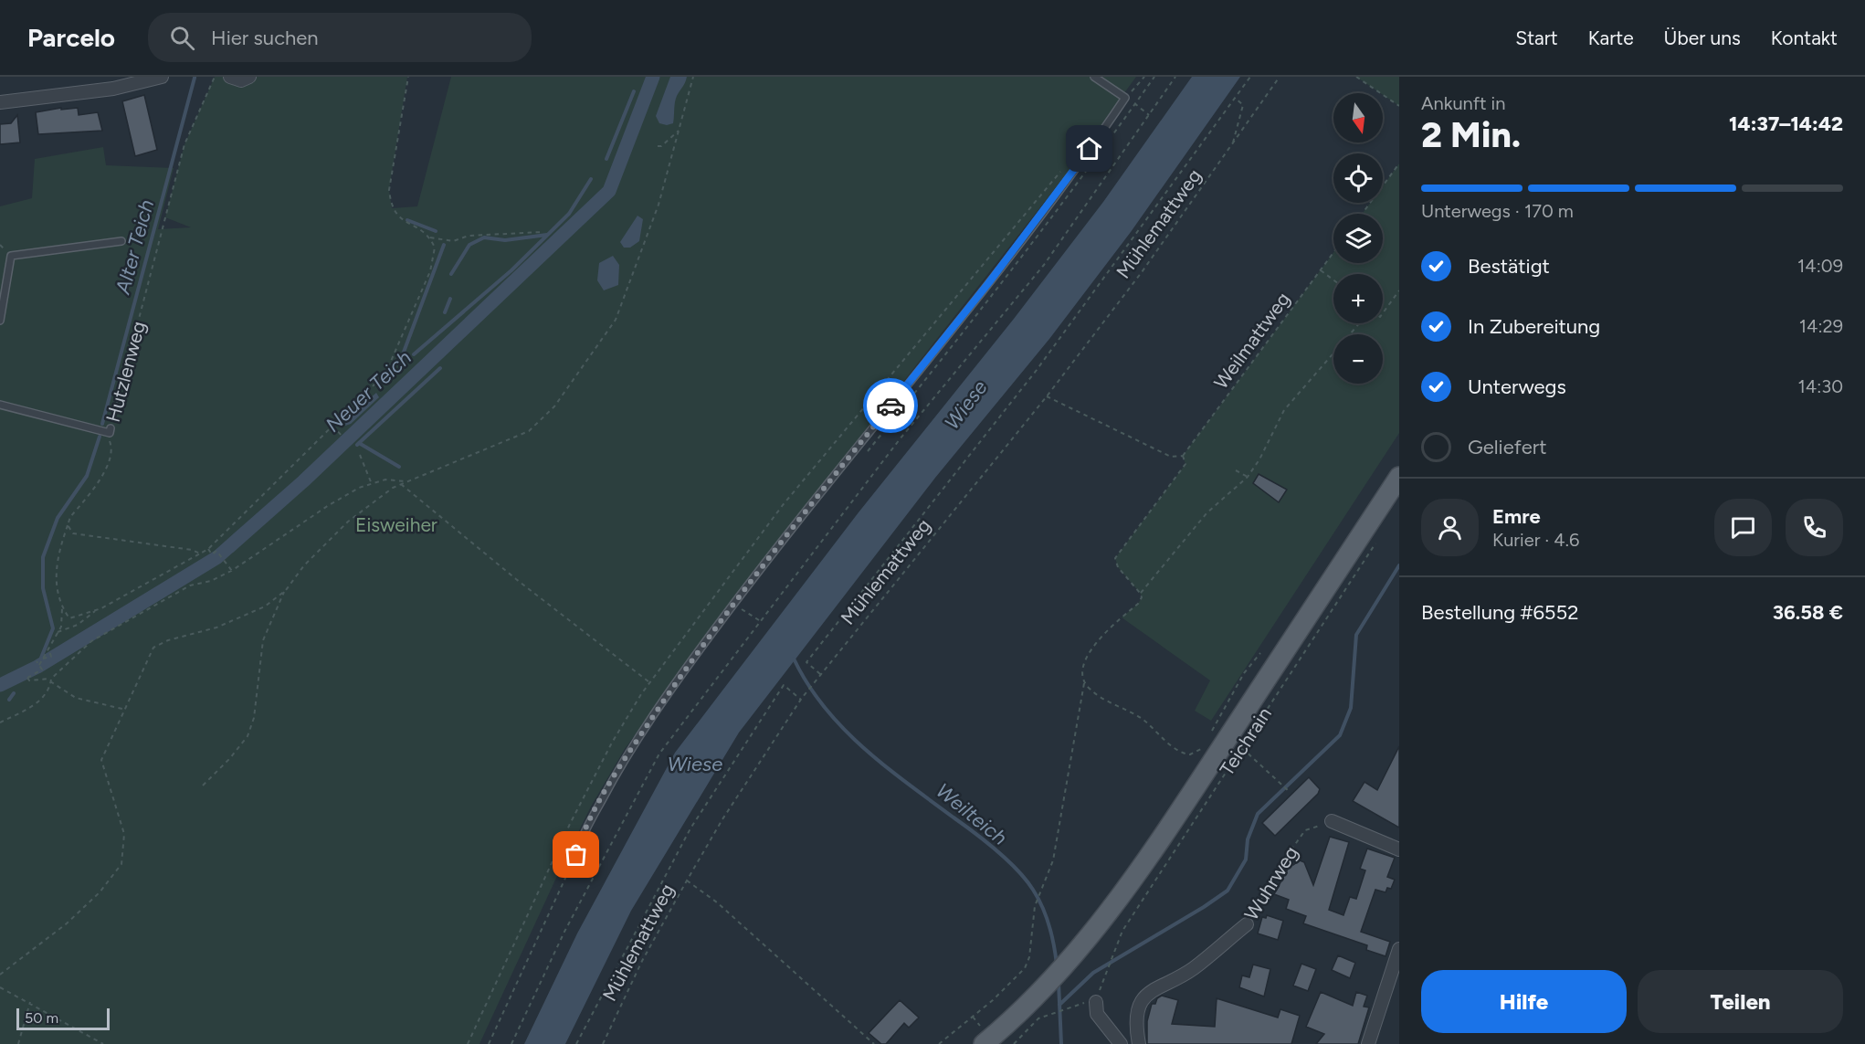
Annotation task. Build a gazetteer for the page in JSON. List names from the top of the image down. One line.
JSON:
{"streets":{"street":["Wuhrweg"],"lane":["Hutzlenweg"],"path":["Mühlemattweg","Weilmattweg","Teichrain"]},"water":["Alter Teich","Neuer Teich","Wiese","Weilteich"],"parks":["Eisweiher"],"scale_bar":"50 m","north":"bottom","page":{"header":"Parcelo","search":"Hier suchen","nav":["Start","Karte","Über uns","Kontakt"],"heading":["2 Min.","Ankunft in","14:37–14:42"],"panel":["Emre","Kurier · 4.6","Bestellung #6552","36.58 €"],"map_buttons":["+","−"],"bar":"Unterwegs · 170 m","list":[["Bestätigt","14:09"],["In Zubereitung","14:29"],["Unterwegs","14:30"],"Geliefert"],"buttons":["Hilfe","Teilen"],"scale":"50 m"}}
